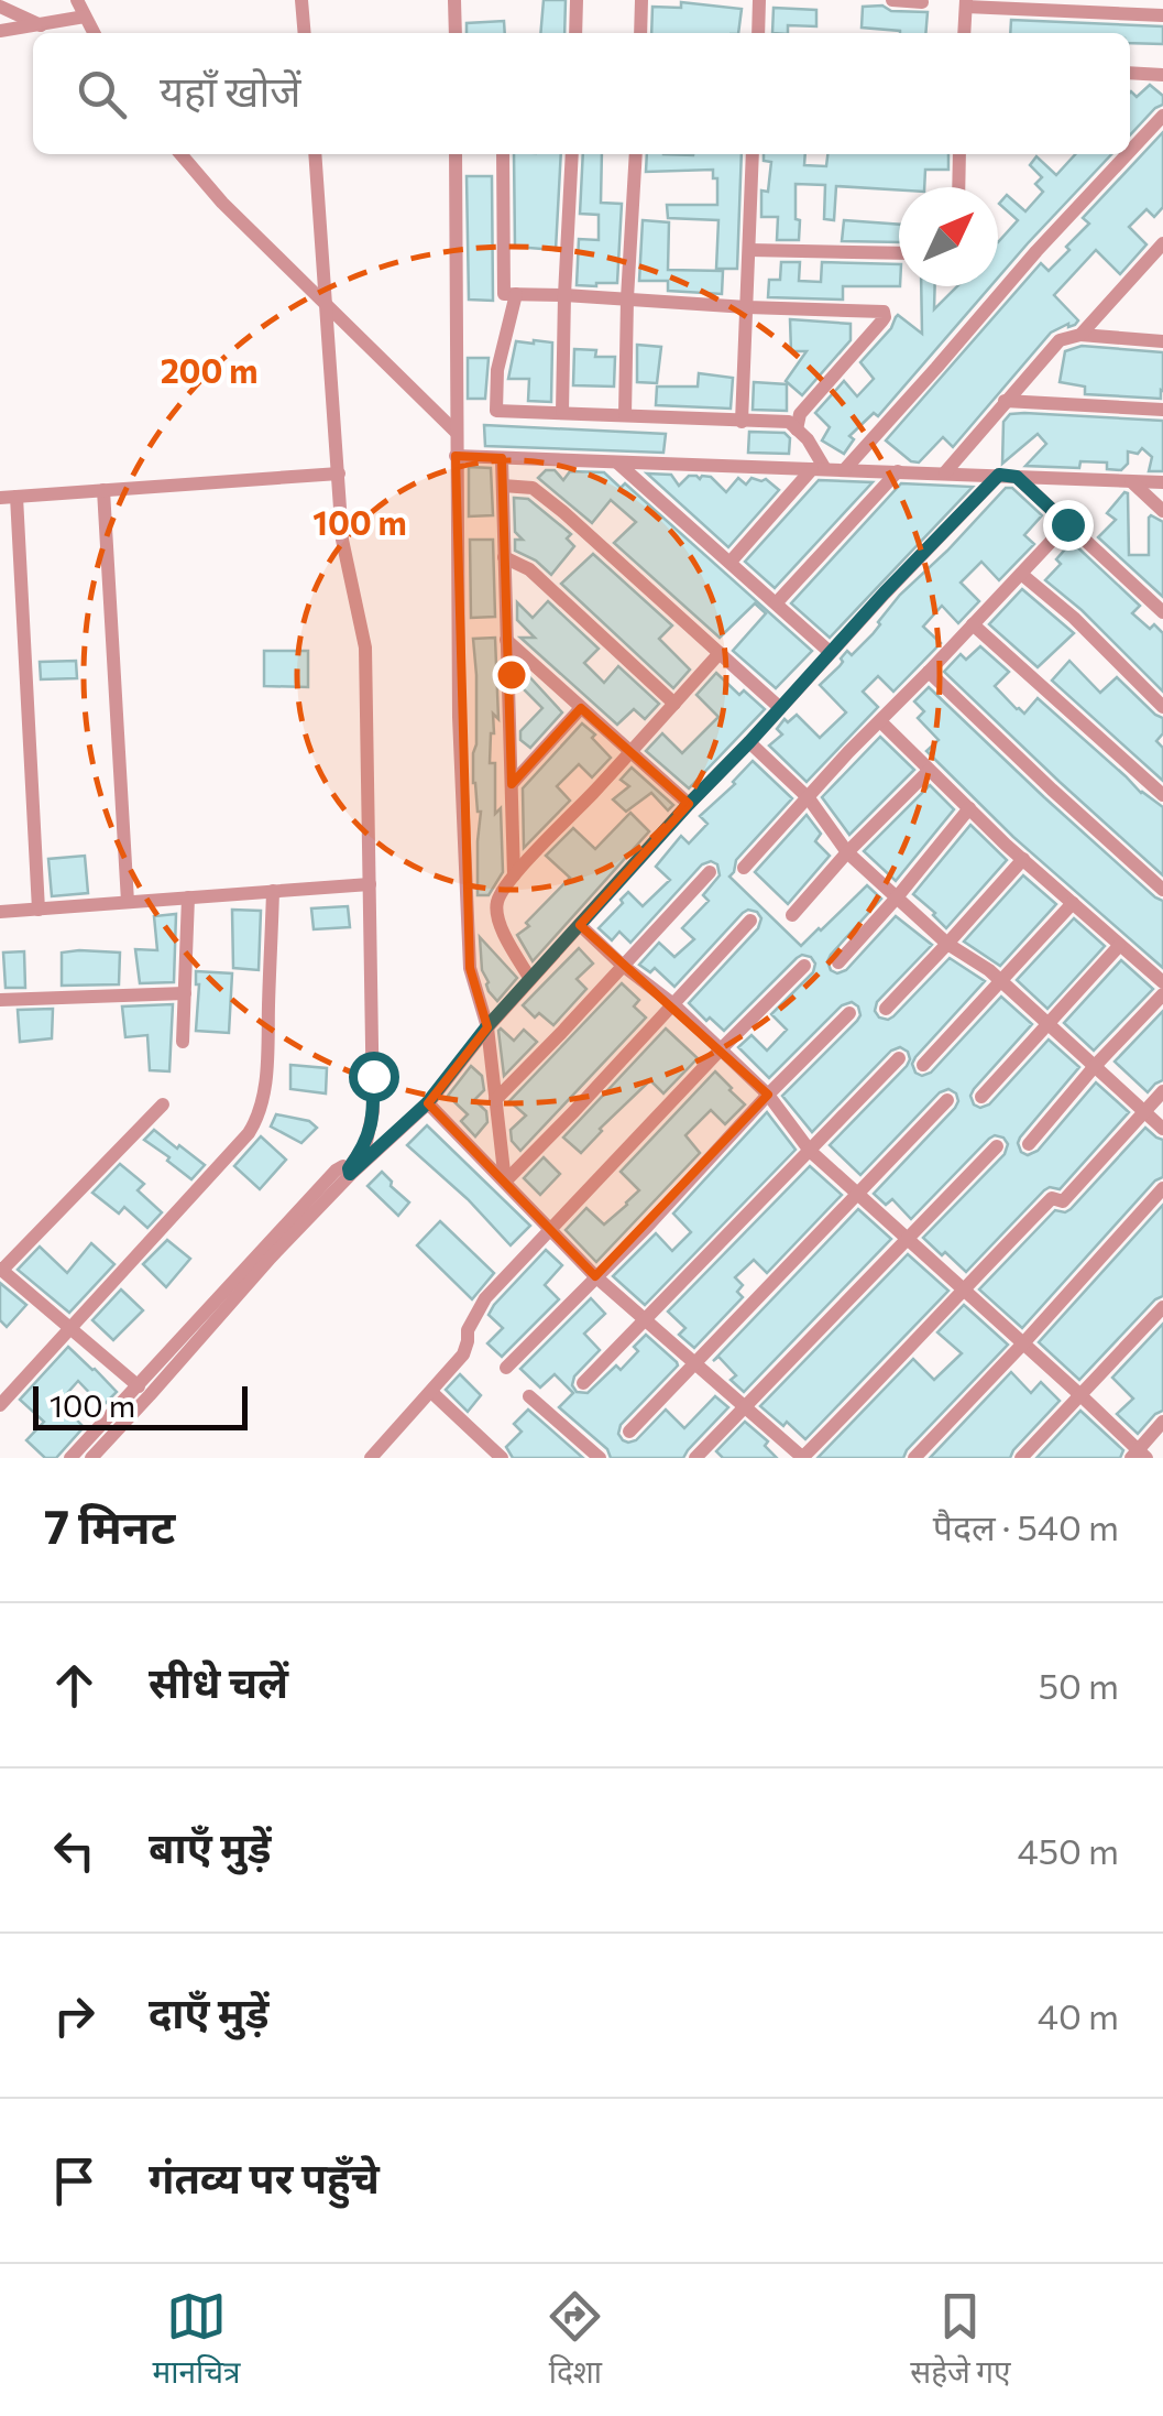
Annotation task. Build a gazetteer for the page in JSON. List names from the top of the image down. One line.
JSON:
{"scale_bar":"100 m","north":"top right","page":{"search":"यहाँ खोजें","scale":"100 m","heading":["7 मिनट","पैदल · 540 m"],"list":[["सीधे चलें","50 m"],["बाएँ मुड़ें","450 m"],["दाएँ मुड़ें","40 m"],"गंतव्य पर पहुँचे"],"nav":["मानचित्र","दिशा","सहेजे गए"]},"rings":["200 m","100 m"]}
